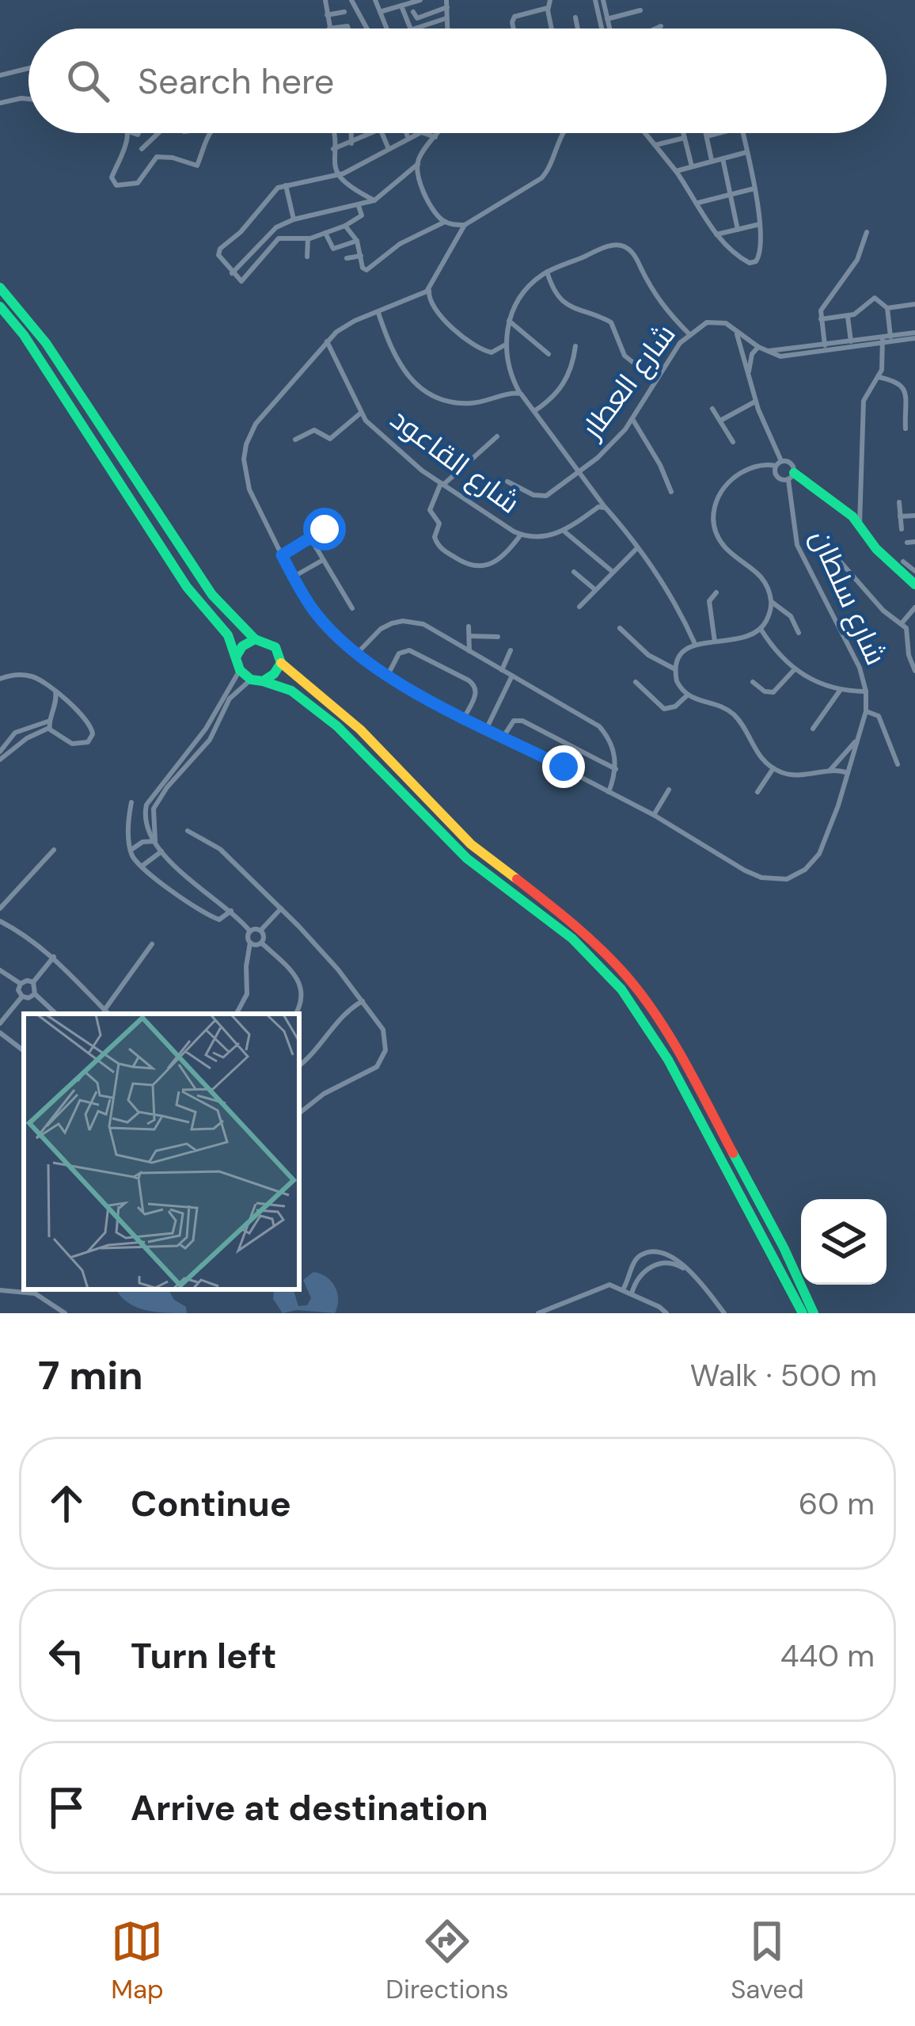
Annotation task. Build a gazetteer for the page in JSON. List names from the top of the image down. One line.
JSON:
{"streets":{"street":["شارع العطار","شارع القاعود","شارع سلطان"]},"page":{"search":"Search here","heading":["7 min","Walk · 500 m"],"list":[["Continue","60 m"],["Turn left","440 m"],"Arrive at destination"],"nav":["Map","Directions","Saved"]}}
